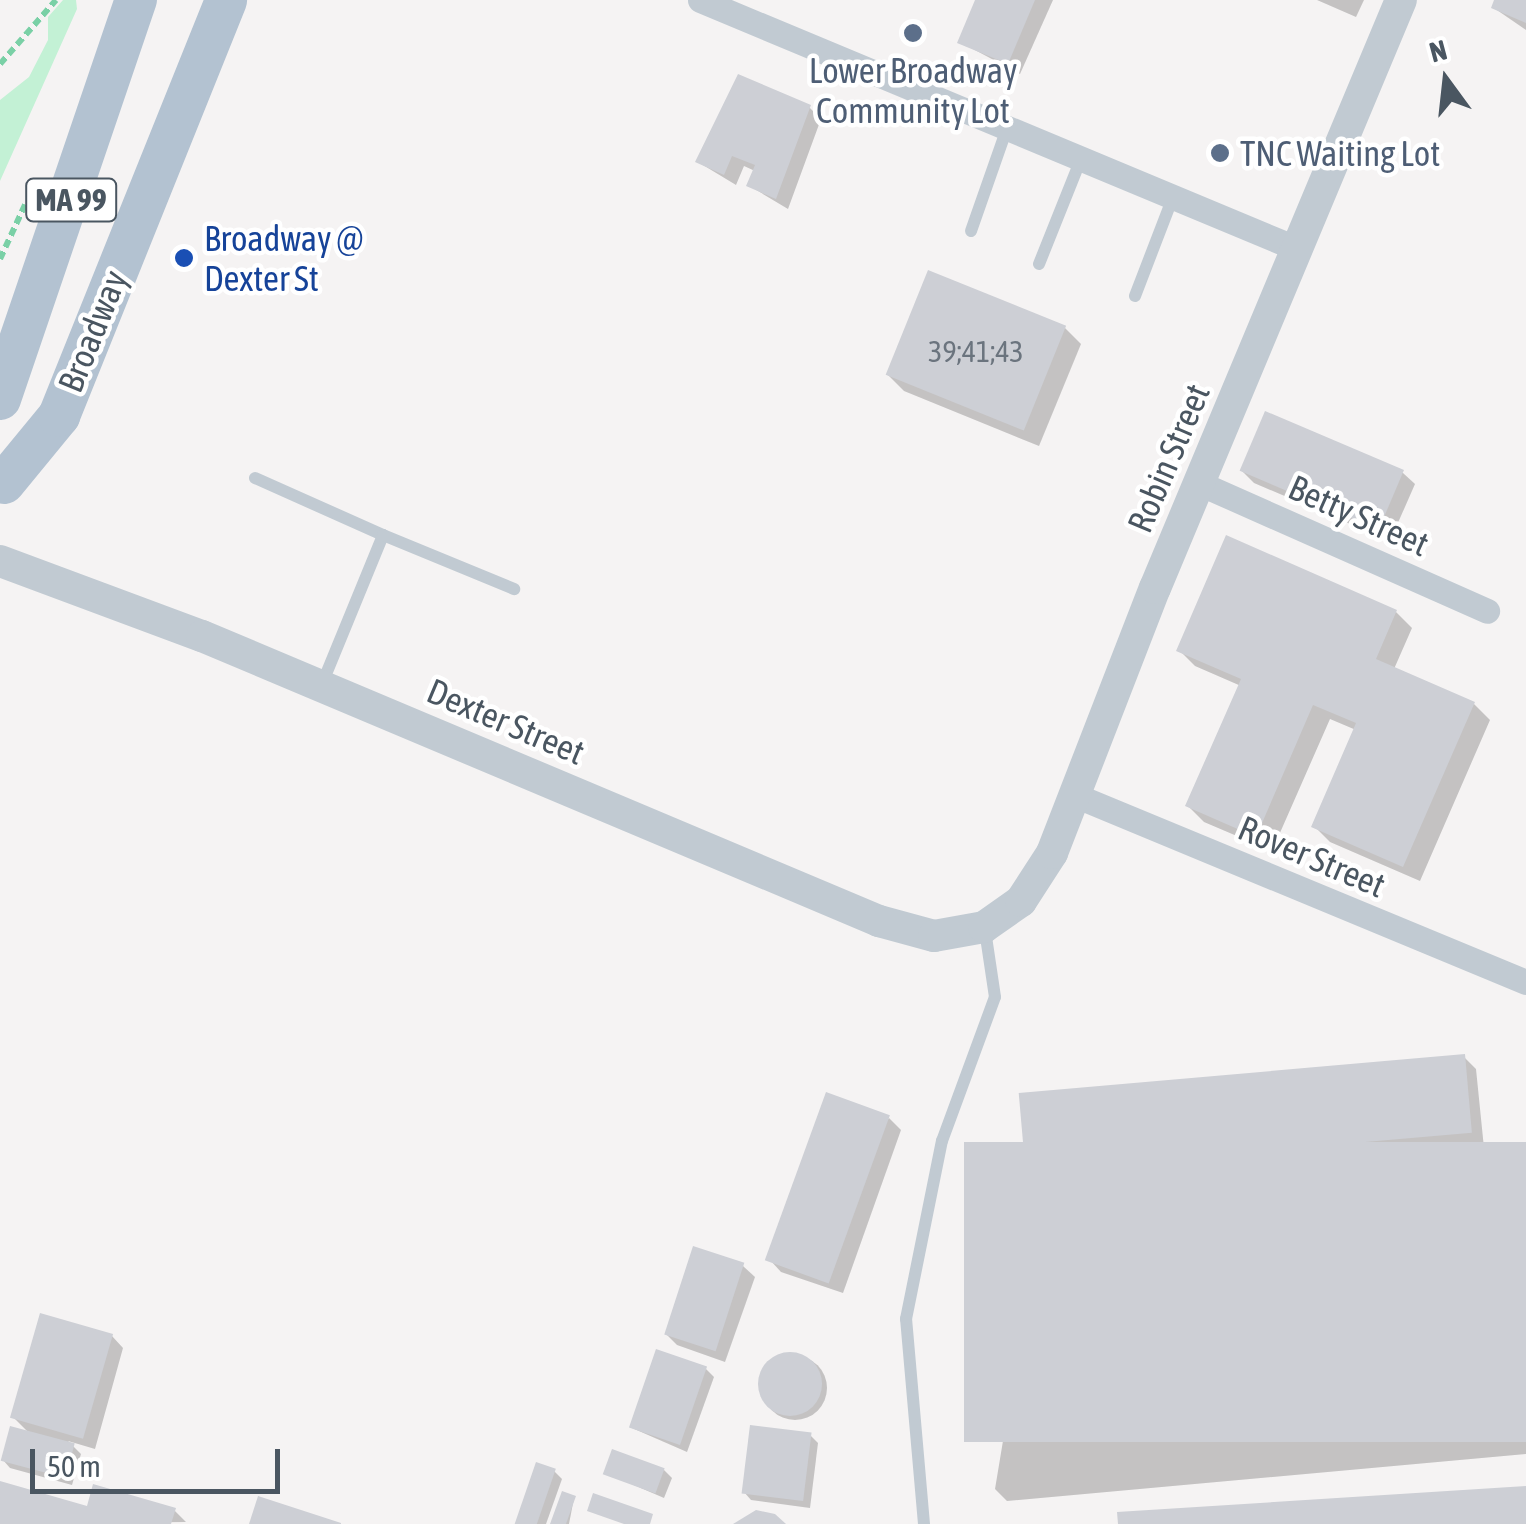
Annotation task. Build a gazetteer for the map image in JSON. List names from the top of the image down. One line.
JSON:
{"streets":{"main road":["MA 99","Broadway"],"street":["Robin Street","Betty Street","Dexter Street","Rover Street"]},"crossings":[["Robin Street","Betty Street"],["Robin Street","Dexter Street"],["Robin Street","Rover Street"]],"places":["Lower Broadway Community Lot","TNC Waiting Lot","Broadway @ Dexter St"],"house_numbers":["39;41;43"],"scale_bar":"50 m","north":"top"}
